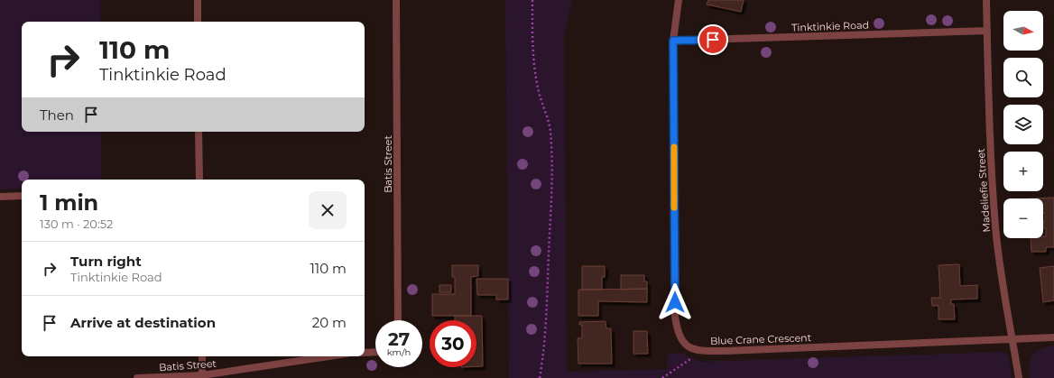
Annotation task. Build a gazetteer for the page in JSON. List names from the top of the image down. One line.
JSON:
{"streets":{"street":["Tinktinkie Road","Batis Street","Madeliefie Street","Blue Crane Crescent"]},"crossings":[["Tinktinkie Road","Madeliefie Street"],["Tinktinkie Road","Blue Crane Crescent"],["Madeliefie Street","Blue Crane Crescent"]],"north":"right","page":{"map_buttons":["+","−"],"turn":["110 m","Tinktinkie Road"],"then":"Then","heading":["1 min","130 m · 20:52"],"list":[{"name":"Turn right","note":"Tinktinkie Road","value":"110 m"},{"name":"Arrive at destination","value":"20 m"}],"speed":"27 km/h","limit":"30"}}
